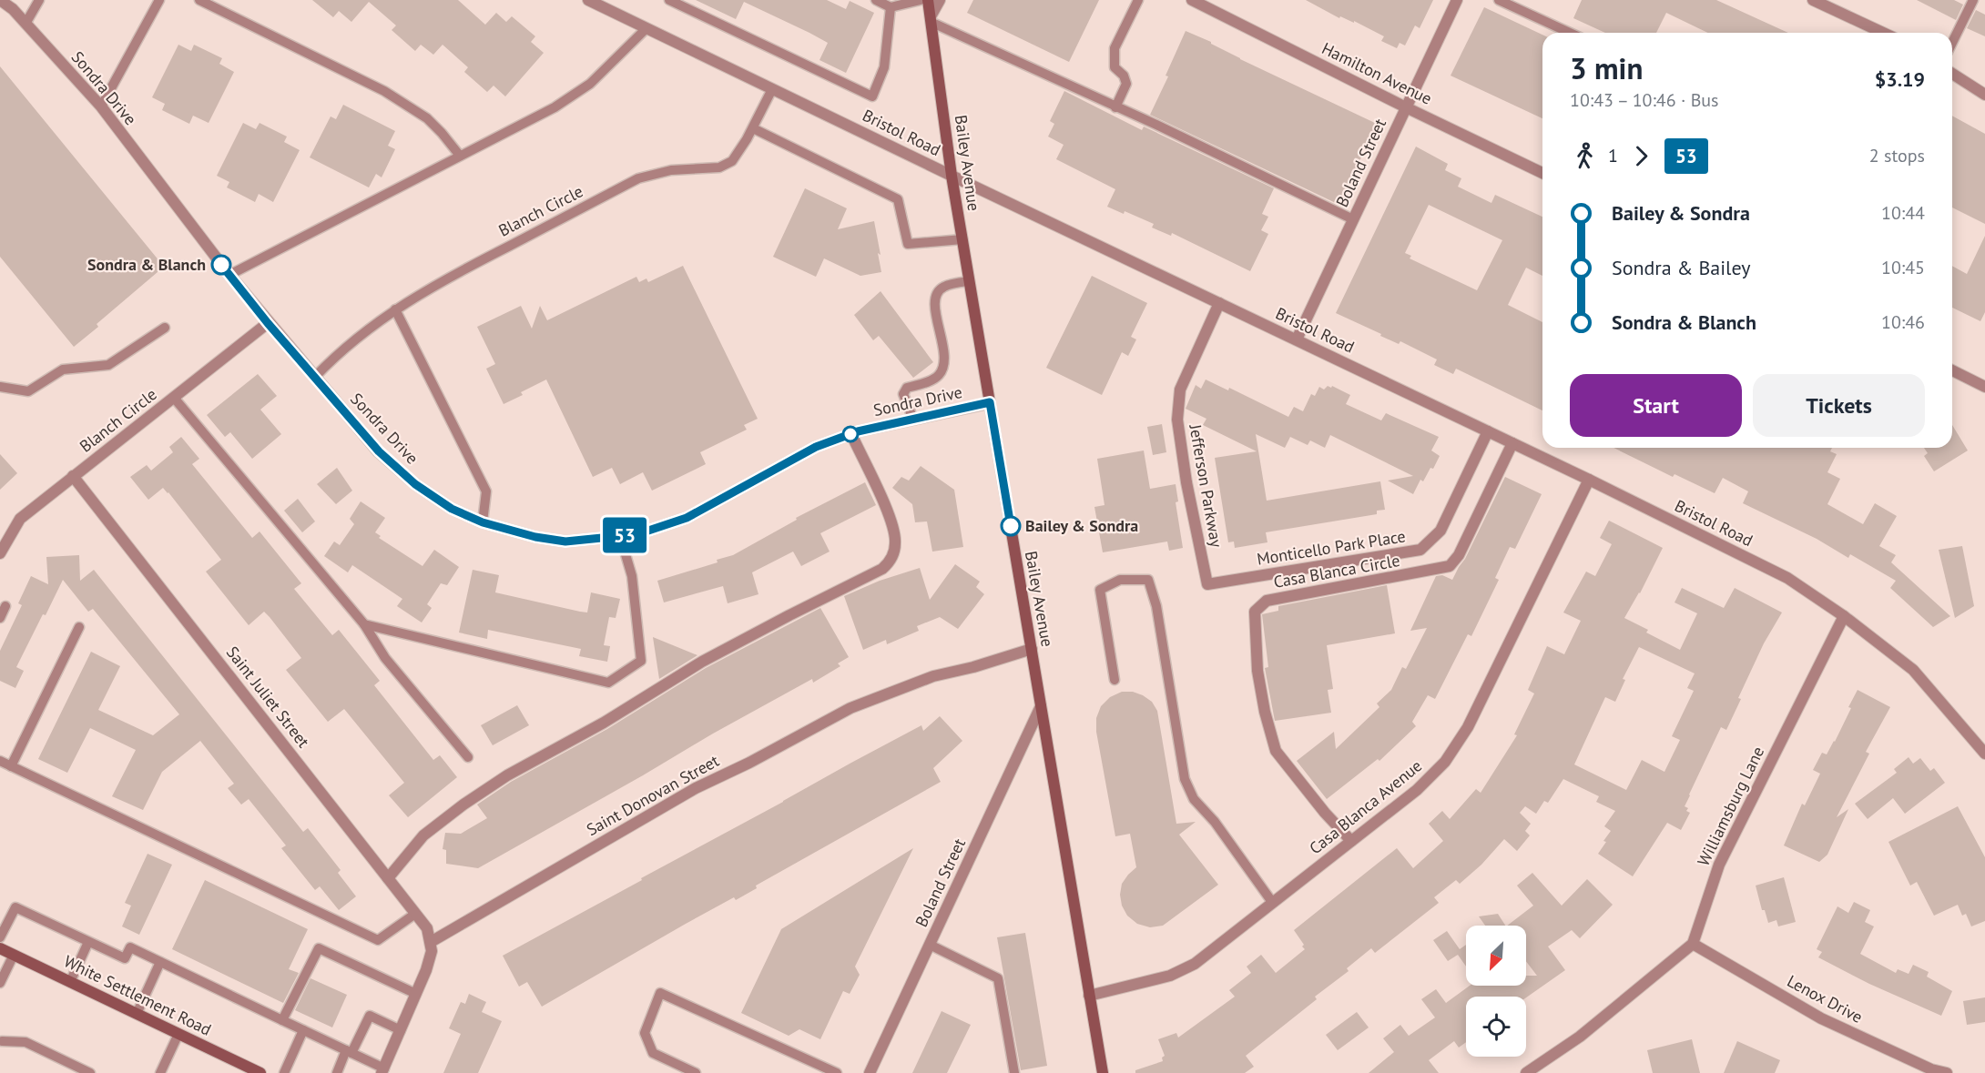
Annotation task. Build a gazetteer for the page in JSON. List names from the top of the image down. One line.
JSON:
{"streets":{"street":["Hamilton Avenue","Sondra Drive","Bristol Road","Bailey Avenue","Boland Street","Blanch Circle","Jefferson Parkway","Monticello Park Place","Casa Blanca Circle","Saint Juliet Street","Saint Donovan Street","Williamsburg Lane","Casa Blanca Avenue","White Settlement Road","Lenox Drive"]},"crossings":[["Hamilton Avenue","Boland Street"],["Sondra Drive","Bailey Avenue"],["Sondra Drive","Blanch Circle"],["Bristol Road","Bailey Avenue"],["Bristol Road","Boland Street"],["Bristol Road","Blanch Circle"],["Bristol Road","Jefferson Parkway"],["Bristol Road","Monticello Park Place"],["Bristol Road","Casa Blanca Circle"],["Bristol Road","Williamsburg Lane"],["Bristol Road","Casa Blanca Avenue"],["Bailey Avenue","Boland Street"],["Bailey Avenue","Saint Donovan Street"],["Bailey Avenue","Casa Blanca Avenue"],["Blanch Circle","Saint Juliet Street"],["Jefferson Parkway","Monticello Park Place"],["Casa Blanca Circle","Casa Blanca Avenue"],["Saint Juliet Street","Saint Donovan Street"],["Williamsburg Lane","Lenox Drive"]],"places":["Sondra & Blanch","Bailey & Sondra"],"lines":["bus line 53"],"north":"bottom left","page":{"on_map":"53","heading":["3 min","10:43 – 10:46 · Bus","$3.19"],"legs":["1","53","2 stops"],"list":[{"name":"Bailey & Sondra","value":"10:44"},{"name":"Sondra & Bailey","value":"10:45"},{"name":"Sondra & Blanch","value":"10:46"}],"buttons":["Start","Tickets"]}}
